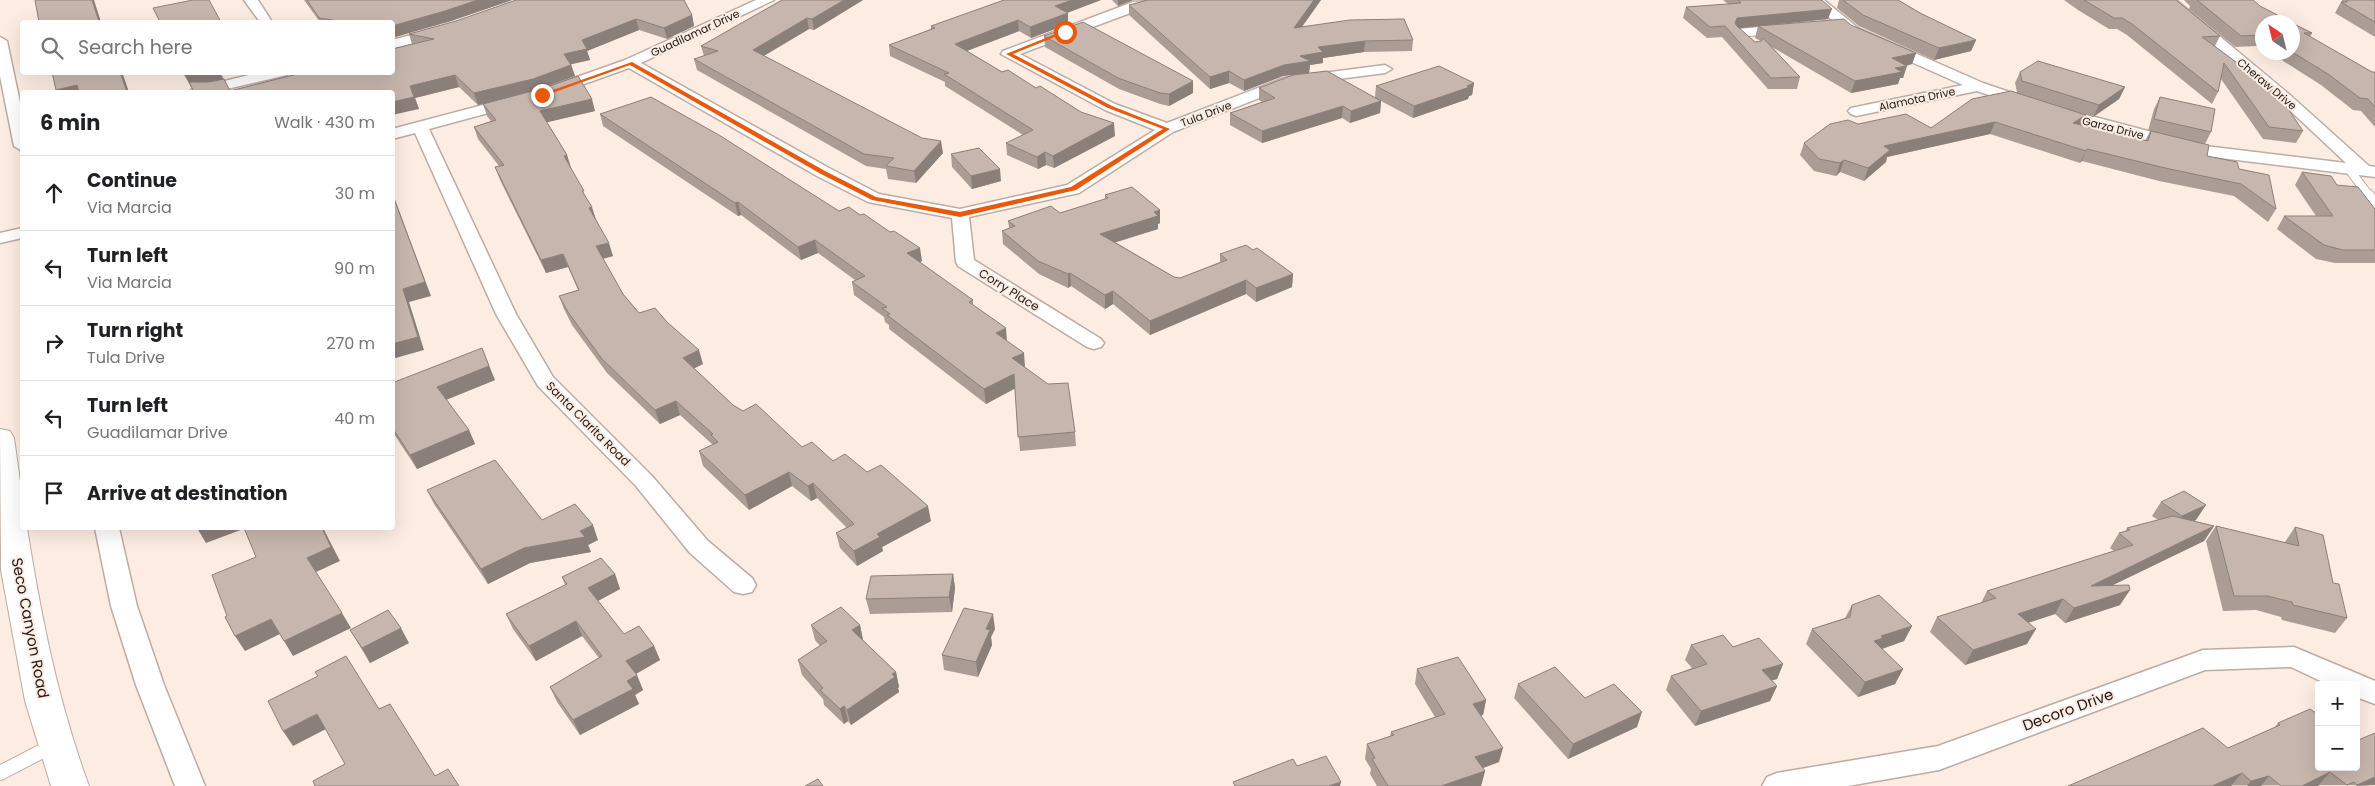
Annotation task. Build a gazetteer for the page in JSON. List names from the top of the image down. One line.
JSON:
{"streets":{"main road":["Seco Canyon Road"],"street":["Guadilamar Drive","Cheraw Drive","Alamota Drive","Tula Drive","Garza Drive","Corry Place","Santa Clarita Road","Decoro Drive"]},"crossings":[["Guadilamar Drive","Tula Drive"],["Cheraw Drive","Garza Drive"],["Alamota Drive","Garza Drive"],["Tula Drive","Corry Place"]],"north":"top left","page":{"search":"Search here","heading":["6 min","Walk · 430 m"],"list":[["Continue","Via Marcia","30 m"],["Turn left","Via Marcia","90 m"],["Turn right","Tula Drive","270 m"],["Turn left","Guadilamar Drive","40 m"],"Arrive at destination"],"map_buttons":["+","−"]}}
